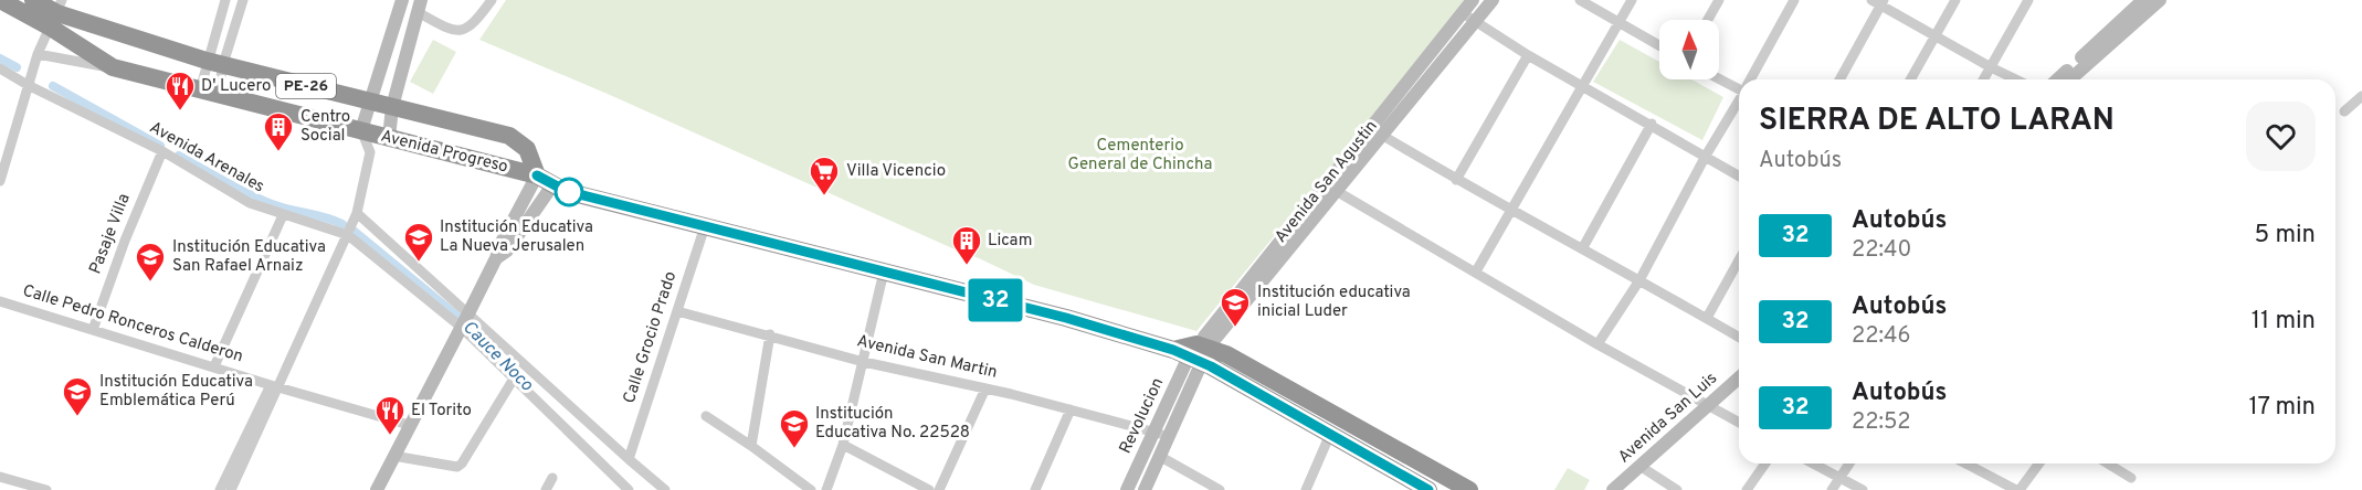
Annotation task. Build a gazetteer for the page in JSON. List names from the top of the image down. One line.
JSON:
{"streets":{"highway":["PE-26","Avenida Progreso"],"street":["Avenida Arenales","Avenida San Agustin","Pasaje Villa","Calle Pedro Ronceros Calderon","Calle Grocio Prado","Avenida San Martin","Revolucion","Avenida San Luis"]},"crossings":[["PE-26","Avenida Progreso"],["PE-26","Avenida San Agustin"],["PE-26","Calle Grocio Prado"],["PE-26","Revolucion"],["Avenida Arenales","Pasaje Villa"],["Avenida San Agustin","Revolucion"],["Pasaje Villa","Calle Pedro Ronceros Calderon"],["Calle Grocio Prado","Avenida San Martin"],["Avenida San Martin","Revolucion"]],"water":["Cauce Noco"],"parks":["Cementerio General de Chincha"],"places":{"restaurant":["D' Lucero","El Torito"],"building":["Centro Social","Licam"],"supermarket":["Villa Vicencio"],"school or university":["Institución Educativa La Nueva Jerusalen","Institución Educativa San Rafael Arnaiz","Institución educativa inicial Luder","Institución Educativa Emblemática Perú","Institución Educativa No. 22528"]},"lines":["bus line 32"],"north":"top","page":{"on_map":"32","heading":["SIERRA DE ALTO LARAN","Autobús"],"list":[{"mark":"32","name":"Autobús","note":"22:40","value":"5 min"},{"mark":"32","name":"Autobús","note":"22:46","value":"11 min"},{"mark":"32","name":"Autobús","note":"22:52","value":"17 min"}]}}
